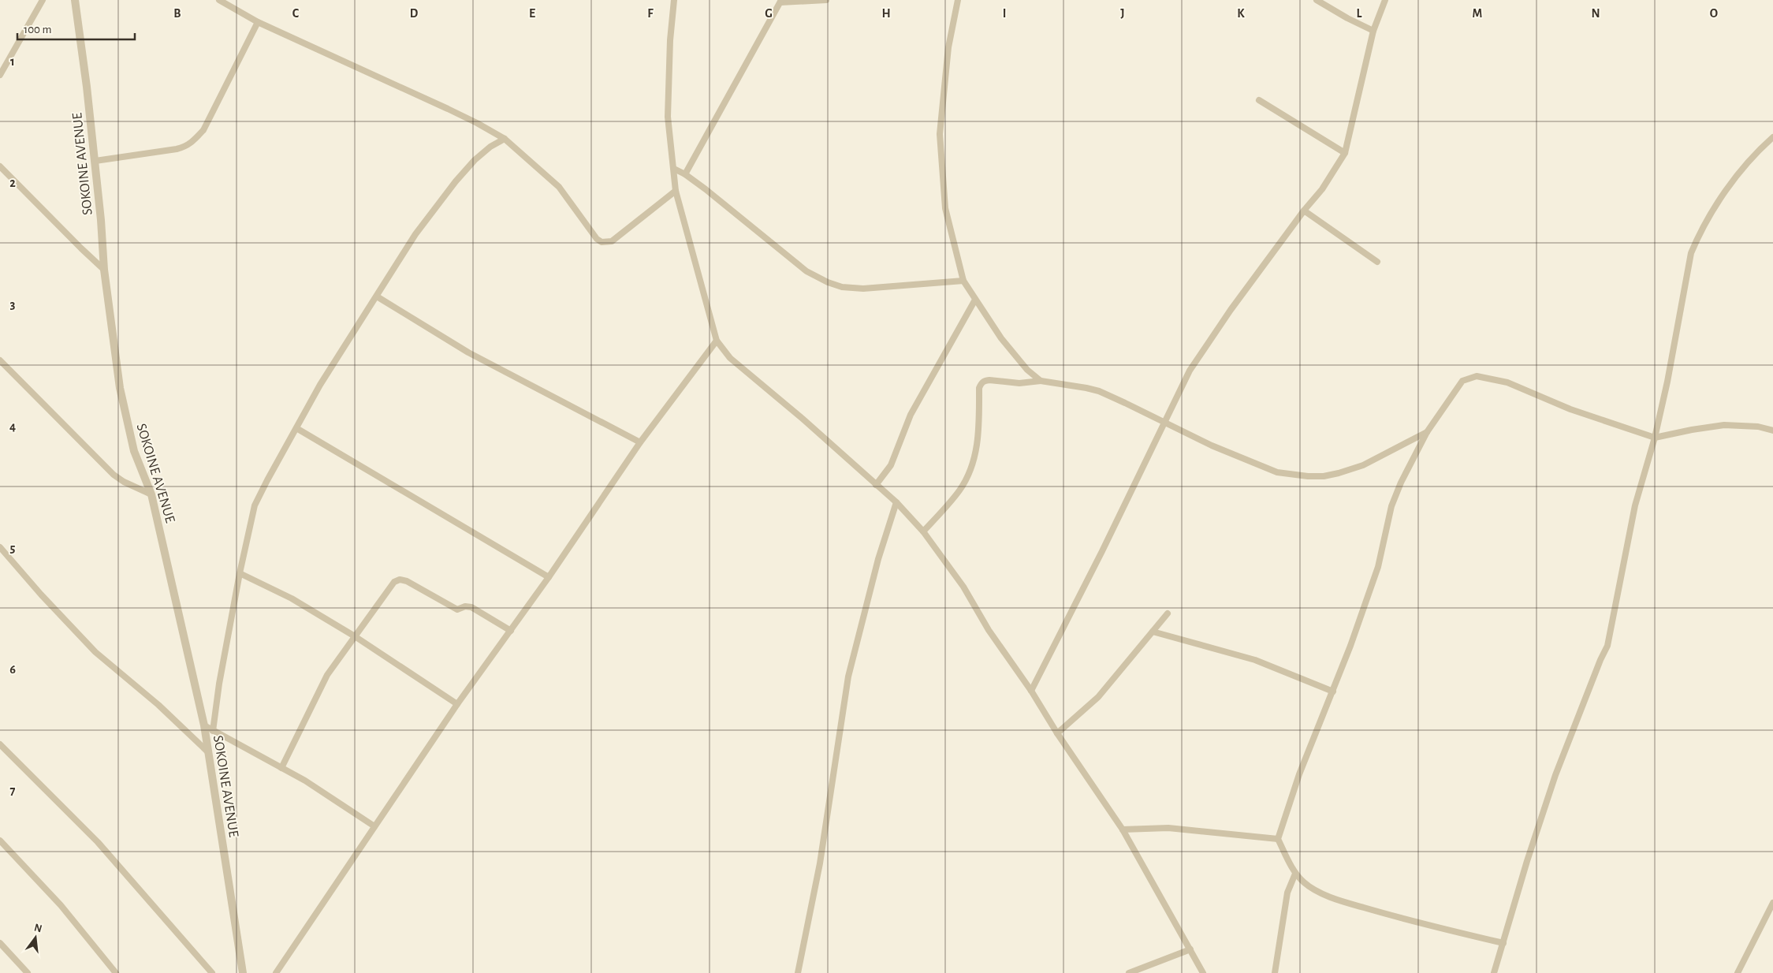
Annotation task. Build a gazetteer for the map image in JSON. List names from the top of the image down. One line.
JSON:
{"streets":{"street":["SOKOINE AVENUE"]},"scale_bar":"100 m","north":"top","grid":{"columns":["B","C","D","E","F","G","H","I","J","K","L","M","N","O"],"rows":["1","2","3","4","5","6","7"]}}
